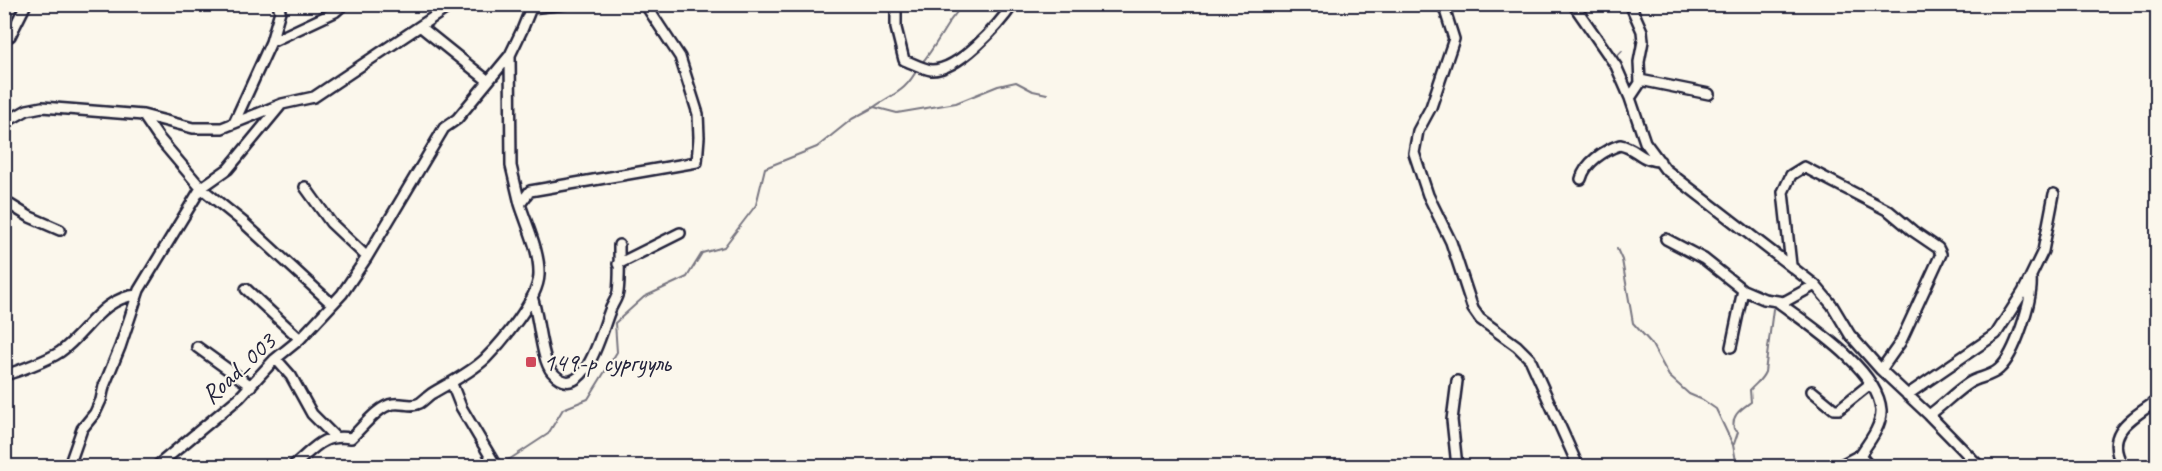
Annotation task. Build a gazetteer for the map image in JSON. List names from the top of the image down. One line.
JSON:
{"streets":{"street":["Road_003"]},"places":{"transit":["149-р сургууль"]}}
